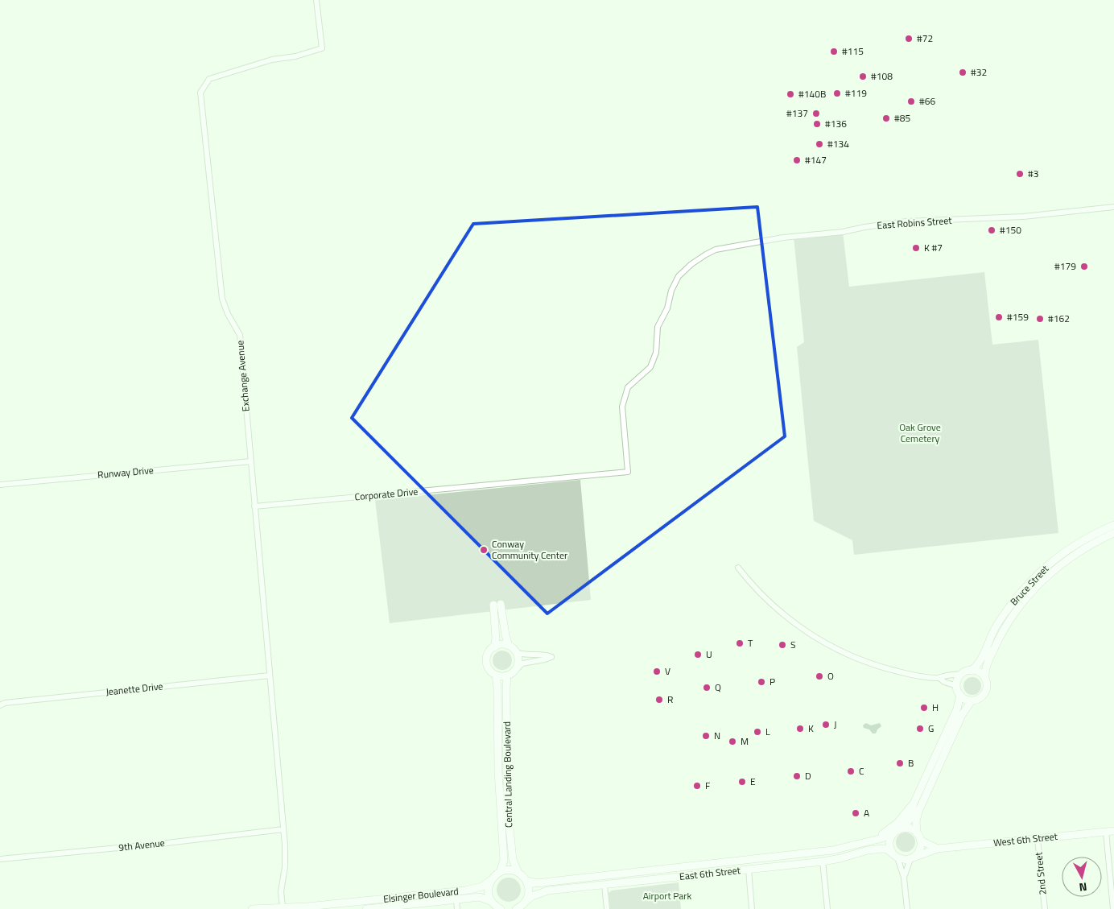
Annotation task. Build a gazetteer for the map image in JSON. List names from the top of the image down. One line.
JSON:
{"streets":{"street":["East Robins Street","Exchange Avenue","Runway Drive","Corporate Drive","Bruce Street","Jeanette Drive","Central Landing Boulevard","West 6th Street","9th Avenue","East 6th Street","2nd Street","Elsinger Boulevard"]},"crossings":[["East Robins Street","Corporate Drive"],["Exchange Avenue","Runway Drive"],["Exchange Avenue","Corporate Drive"],["Exchange Avenue","Jeanette Drive"],["Central Landing Boulevard","Elsinger Boulevard"],["West 6th Street","East 6th Street"],["West 6th Street","2nd Street"]],"parks":["Oak Grove Cemetery","Airport Park"],"places":["#72","#115","#32","#108","#119","#140B","#66","#137","#85","#136","#134","#147","#3","#150","K #7","#179","#159","#162","Conway Community Center","T","S","U","V","O","P","Q","R","H","J","K","G","L","N","M","B","C","D","E","F","A"],"north":"bottom"}
